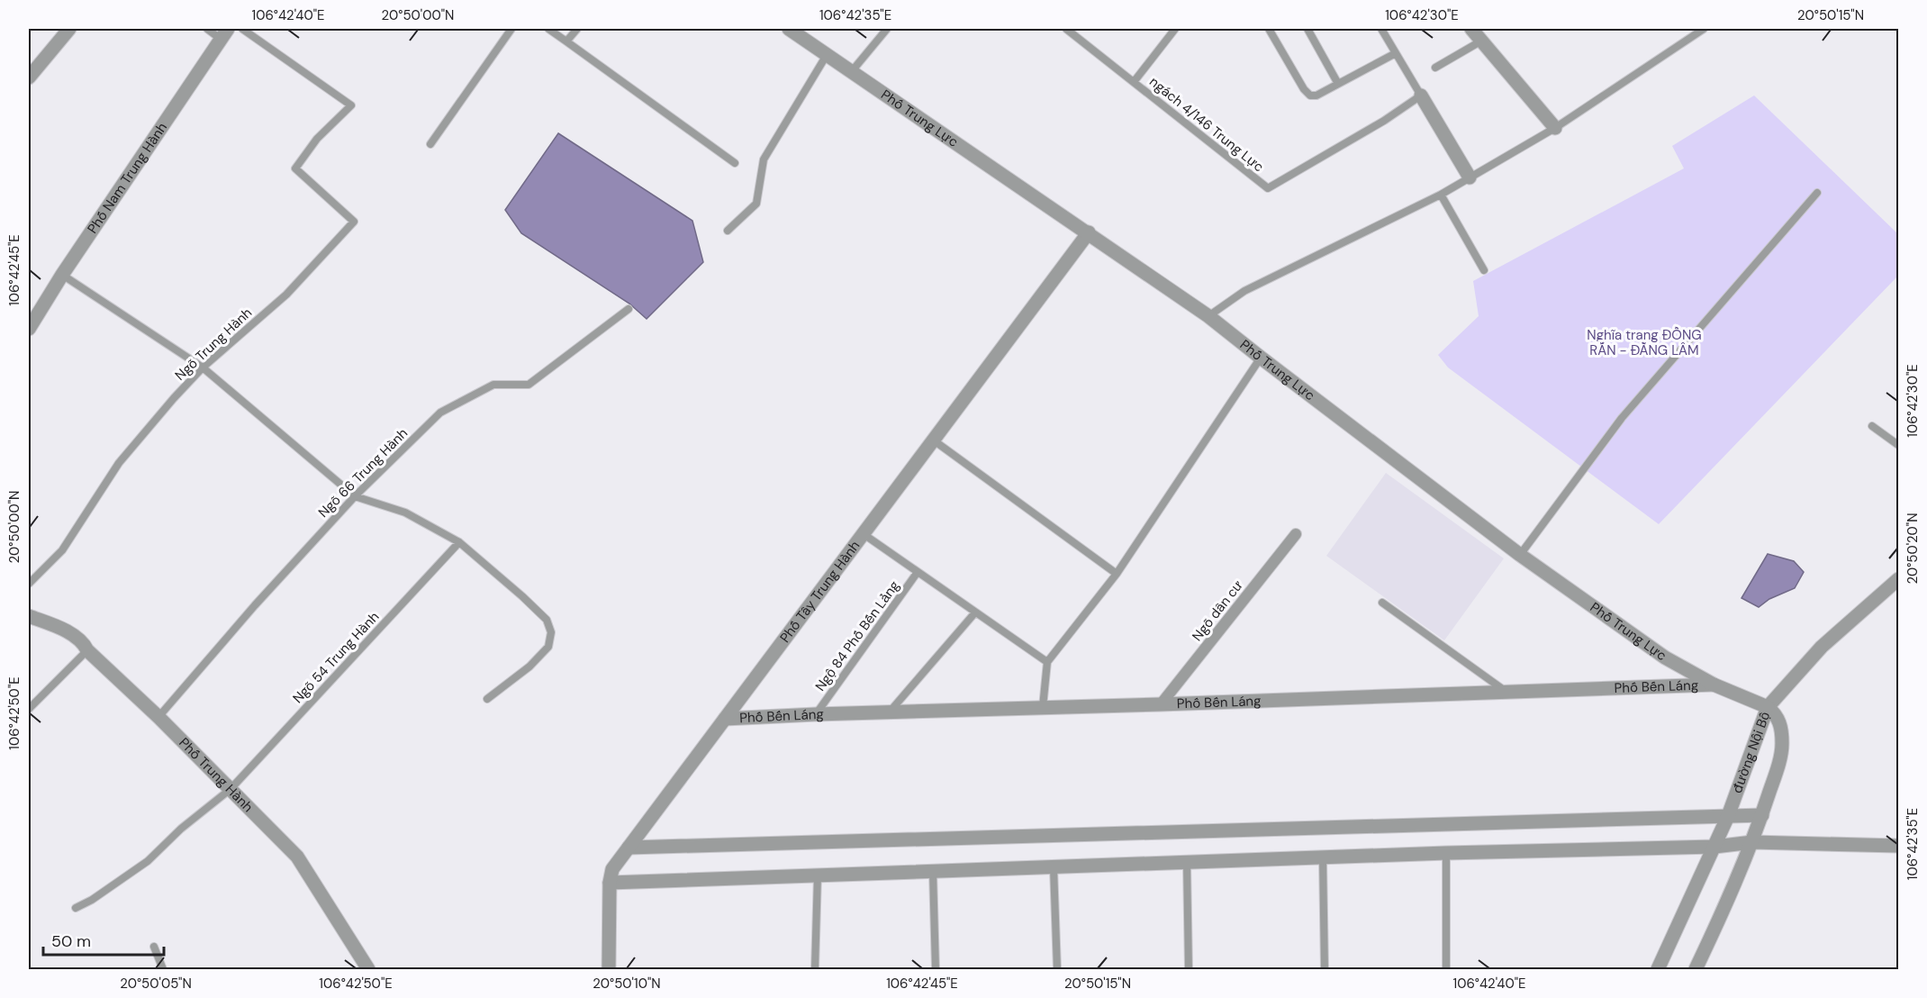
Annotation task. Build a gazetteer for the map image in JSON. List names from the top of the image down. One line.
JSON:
{"streets":{"street":["Phố Trung Lực","Phố Nam Trung Hành","Phố Tây Trung Hành","Ngõ dân cư","Phố Bến Láng","đường Nội Bộ","Phố Trung Hành"],"lane":["ngách 4/146 Trung Lực","Ngõ Trung Hành","Ngõ 66 Trung Hành","Ngộ 84 Phố Bến Lảng","Ngõ 54 Trung Hành"]},"crossings":[["Phố Trung Lực","Phố Tây Trung Hành"],["Phố Trung Lực","Phố Bến Láng"],["Phố Trung Lực","đường Nội Bộ"],["Ngõ 66 Trung Hành","Phố Trung Hành"],["Phố Tây Trung Hành","Phố Bến Láng"],["Ngõ dân cư","Phố Bến Láng"],["Ngộ 84 Phố Bến Lảng","Phố Bến Láng"],["Ngõ 54 Trung Hành","Phố Trung Hành"]],"parks":["Nghĩa trang ĐỒNG RẮN - ĐẰNG LÂM"],"scale_bar":"50 m","coordinates":["106°42'40\"E","20°50'00\"N","106°42'35\"E","106°42'30\"E","20°50'15\"N","106°42'45\"E","20°50'20\"N","106°42'50\"E","20°50'05\"N","20°50'10\"N"]}
